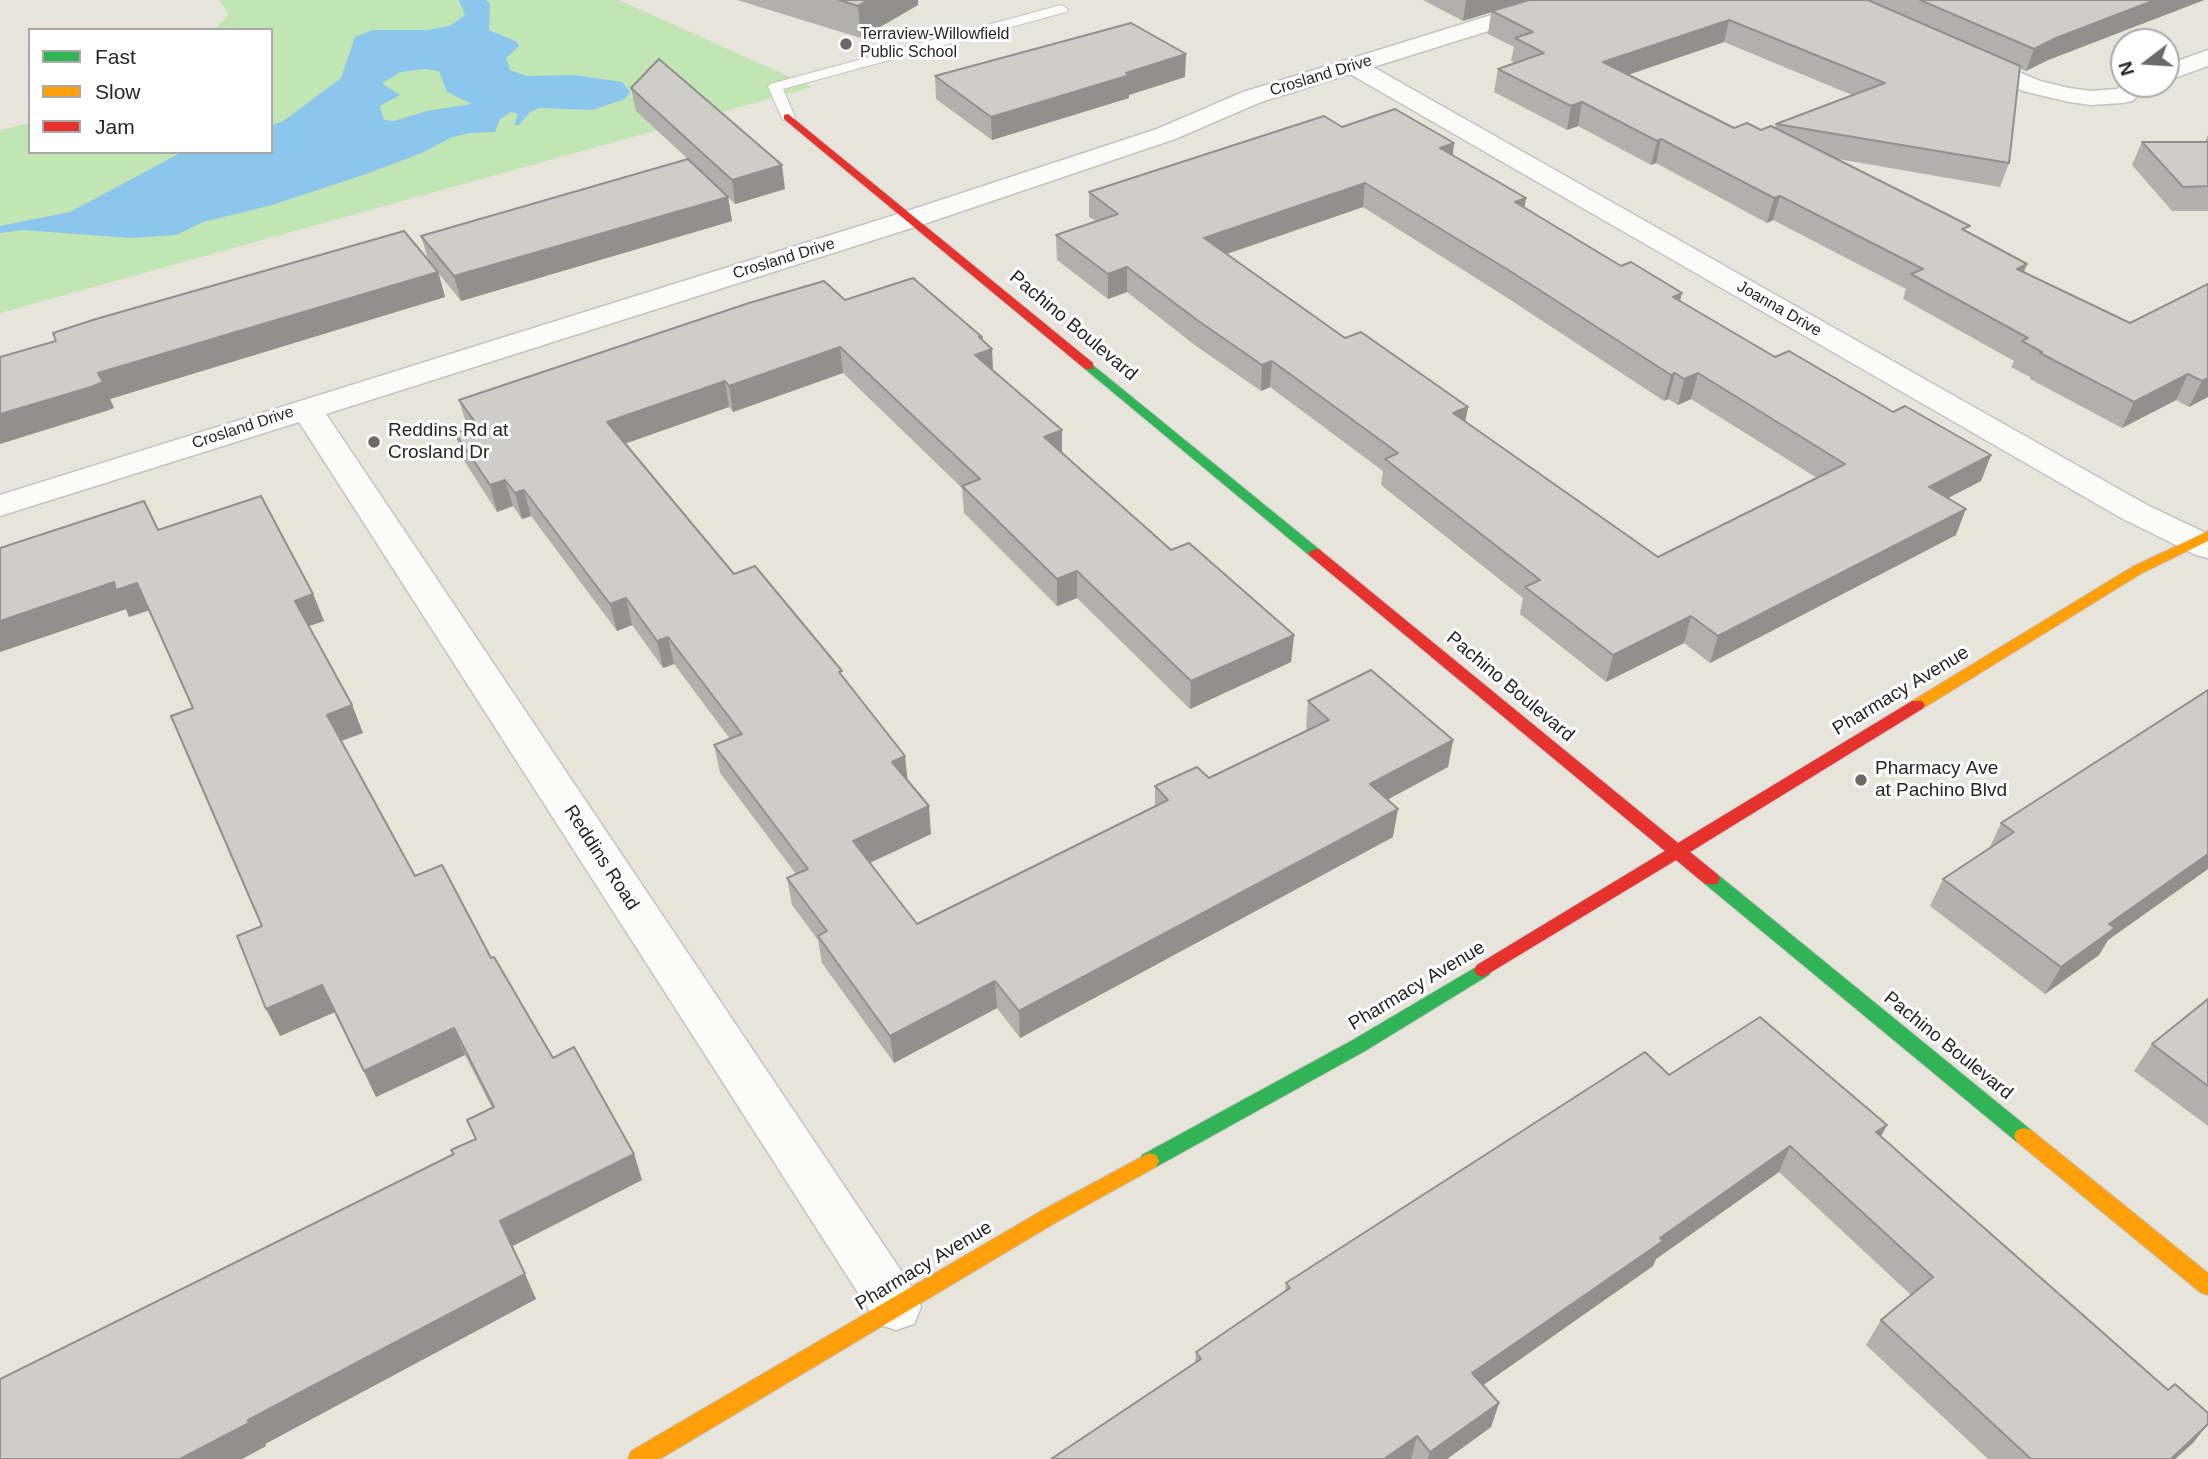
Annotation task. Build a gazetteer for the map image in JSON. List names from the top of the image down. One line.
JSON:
{"streets":{"street":["Crosland Drive","Joanna Drive","Pachino Boulevard","Pharmacy Avenue","Reddins Road"]},"crossings":[["Crosland Drive","Joanna Drive"],["Crosland Drive","Pachino Boulevard"],["Crosland Drive","Reddins Road"],["Joanna Drive","Pharmacy Avenue"],["Pachino Boulevard","Pharmacy Avenue"],["Pharmacy Avenue","Reddins Road"]],"places":["Terraview-Willowfield Public School","Reddins Rd at Crosland Dr","Pharmacy Ave at Pachino Blvd"],"legend":["Fast","Slow","Jam"],"north":"left"}
